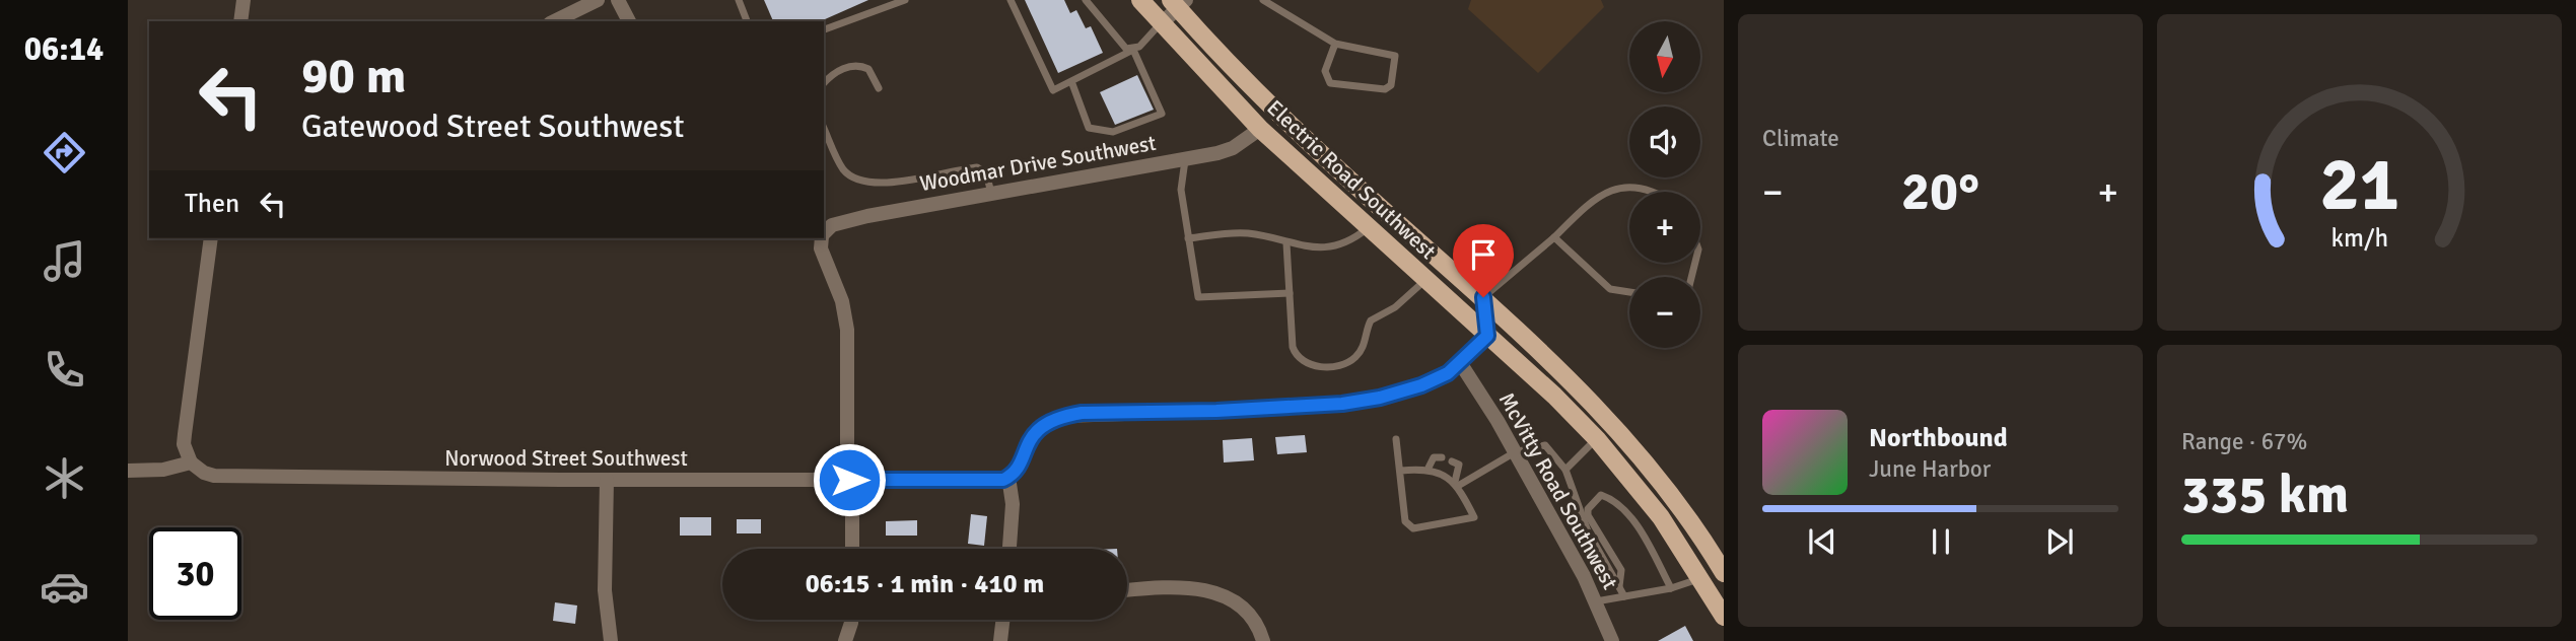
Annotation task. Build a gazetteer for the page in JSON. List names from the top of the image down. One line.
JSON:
{"streets":{"main road":["Electric Road Southwest"],"street":["Woodmar Drive Southwest","Norwood Street Southwest","McVitty Road Southwest"]},"crossings":[["Woodmar Drive Southwest","Electric Road Southwest"],["Woodmar Drive Southwest","Norwood Street Southwest"]],"north":"bottom","page":{"tabs":"06:14","tile":["Climate",["Range · 67%","335 km"]],"map_buttons":["+","−"],"turn":["90 m","Gatewood Street Southwest"],"heat":["−","20°","+"],"then":"Then","song":["Northbound","June Harbor"],"limit":"30","trip":"06:15 · 1 min · 410 m","gauge":["21","km/h"]}}
